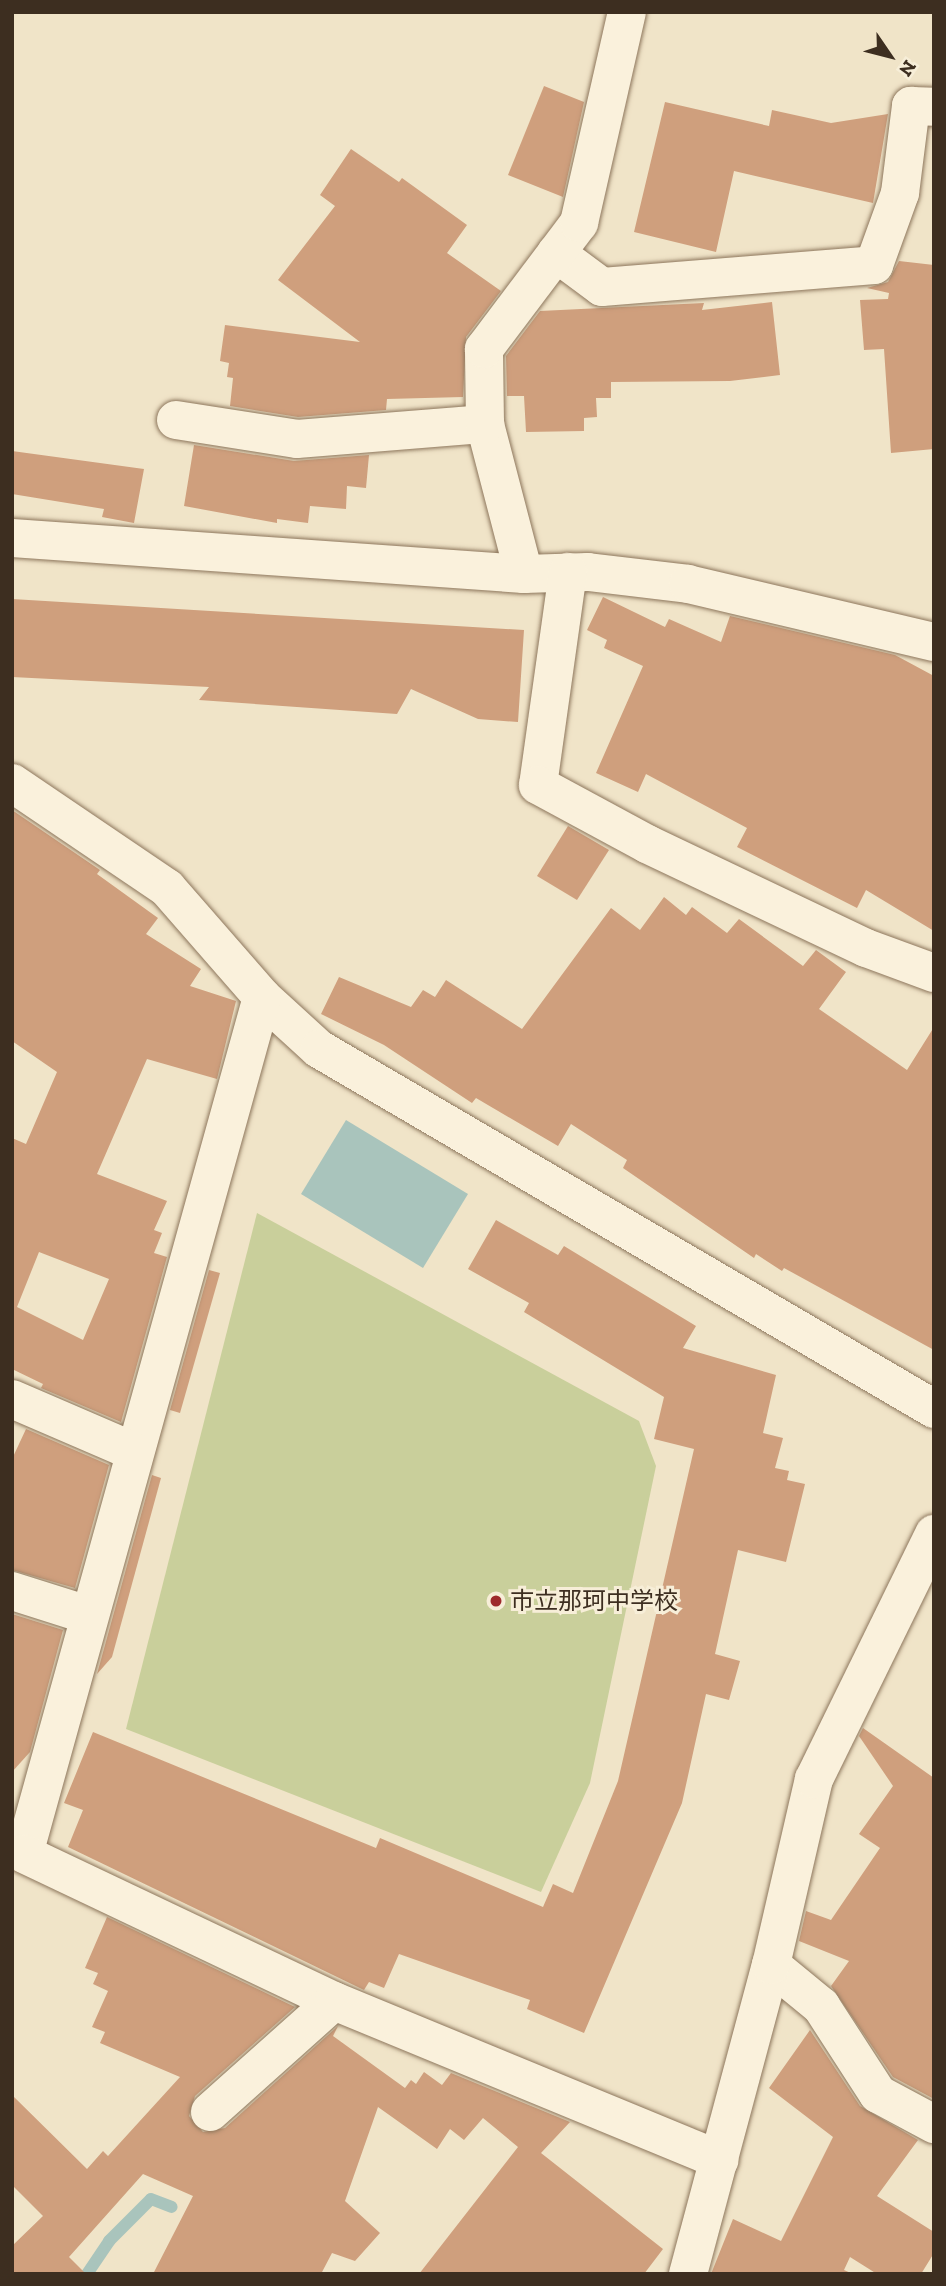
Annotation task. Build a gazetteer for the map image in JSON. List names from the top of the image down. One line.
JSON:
{"places":["市立那珂中学校"],"north":"bottom right"}
